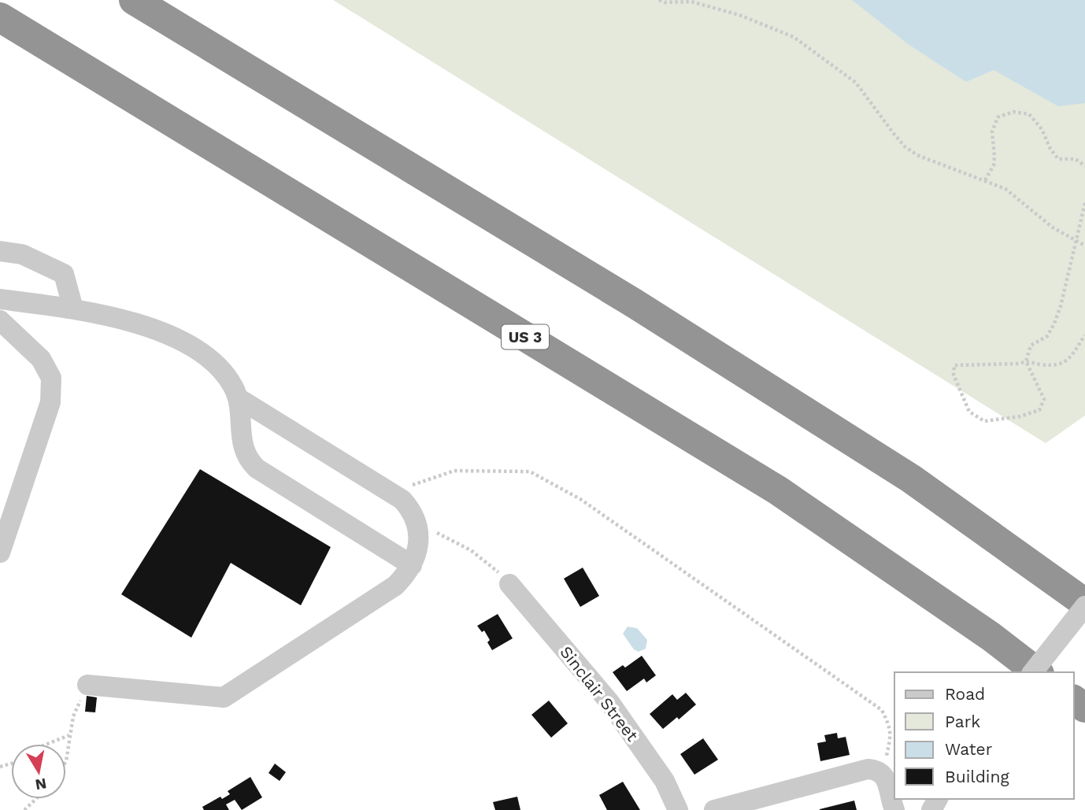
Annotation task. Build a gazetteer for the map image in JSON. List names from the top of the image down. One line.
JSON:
{"streets":{"highway":["US 3"],"street":["Sinclair Street"]},"legend":["Road","Park","Water","Building"],"north":"bottom"}
